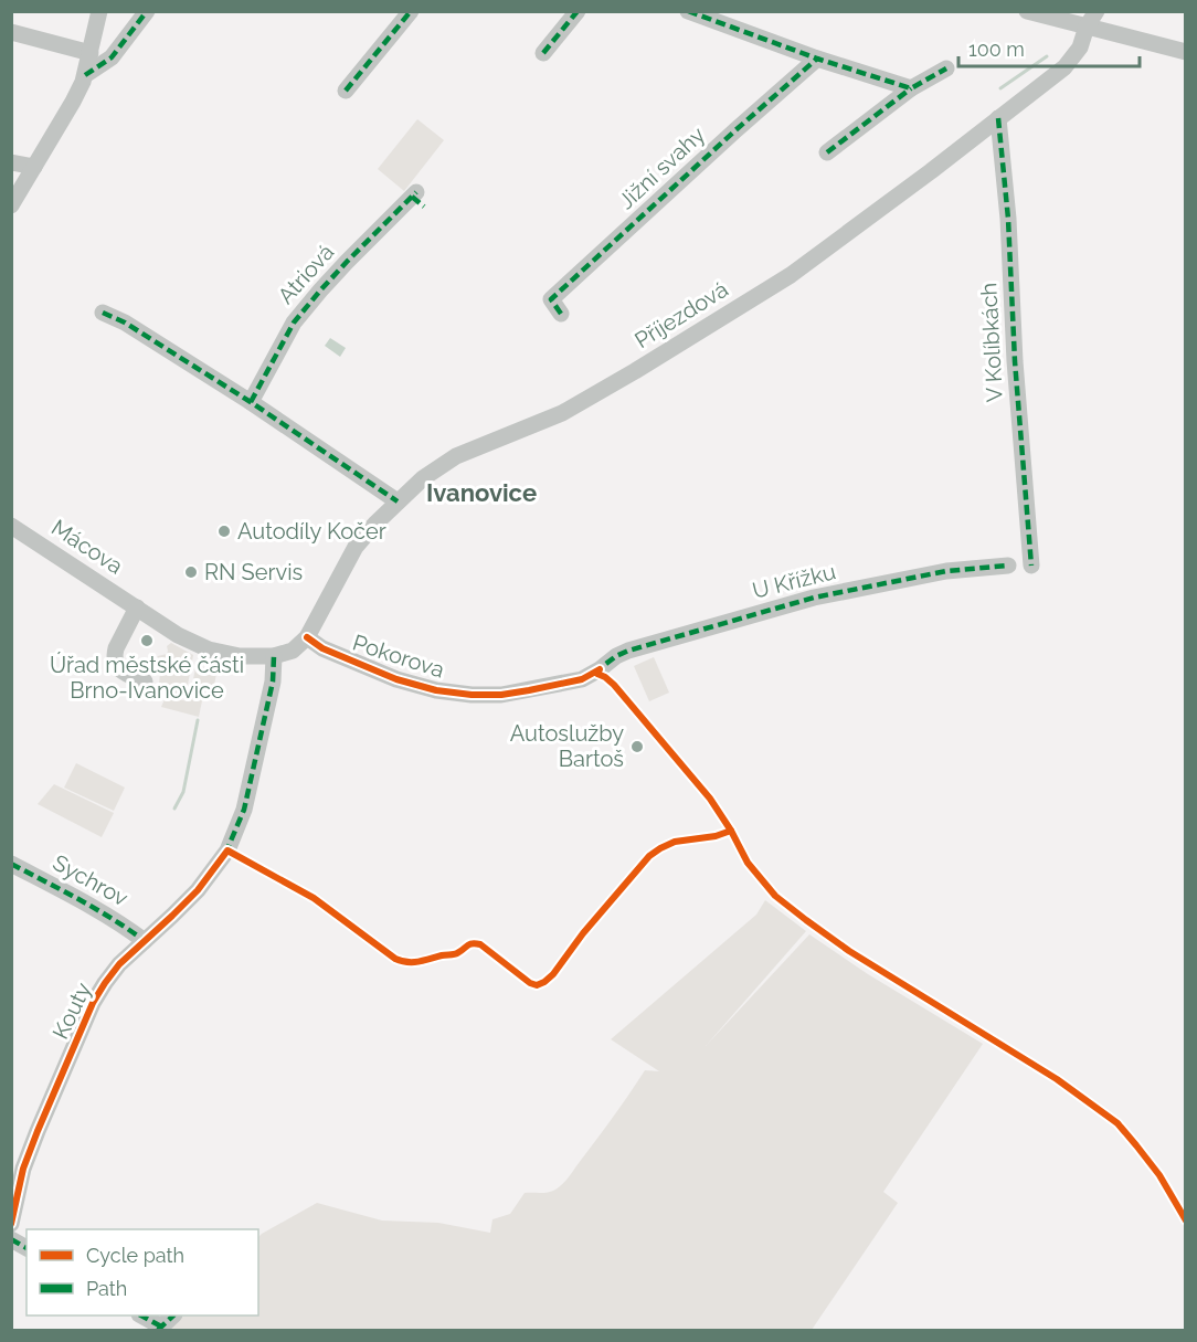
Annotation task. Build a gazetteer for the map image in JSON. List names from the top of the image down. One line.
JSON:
{"streets":{"street":["Jižní svahy","Atriová","Příjezdová","V Kolíbkách","Mácova","U Křížku","Pokorova","Sychrov","Kouty"]},"crossings":[["Příjezdová","V Kolíbkách"],["Příjezdová","Mácova"],["Příjezdová","Pokorova"],["Mácova","Pokorova"],["Mácova","Kouty"],["U Křížku","Pokorova"],["Sychrov","Kouty"]],"districts":["Ivanovice"],"places":["Autodíly Kočer","RN Servis","Úřad městské části Brno-Ivanovice","Autoslužby Bartoš"],"legend":["Cycle path","Path"],"scale_bar":"100 m"}
